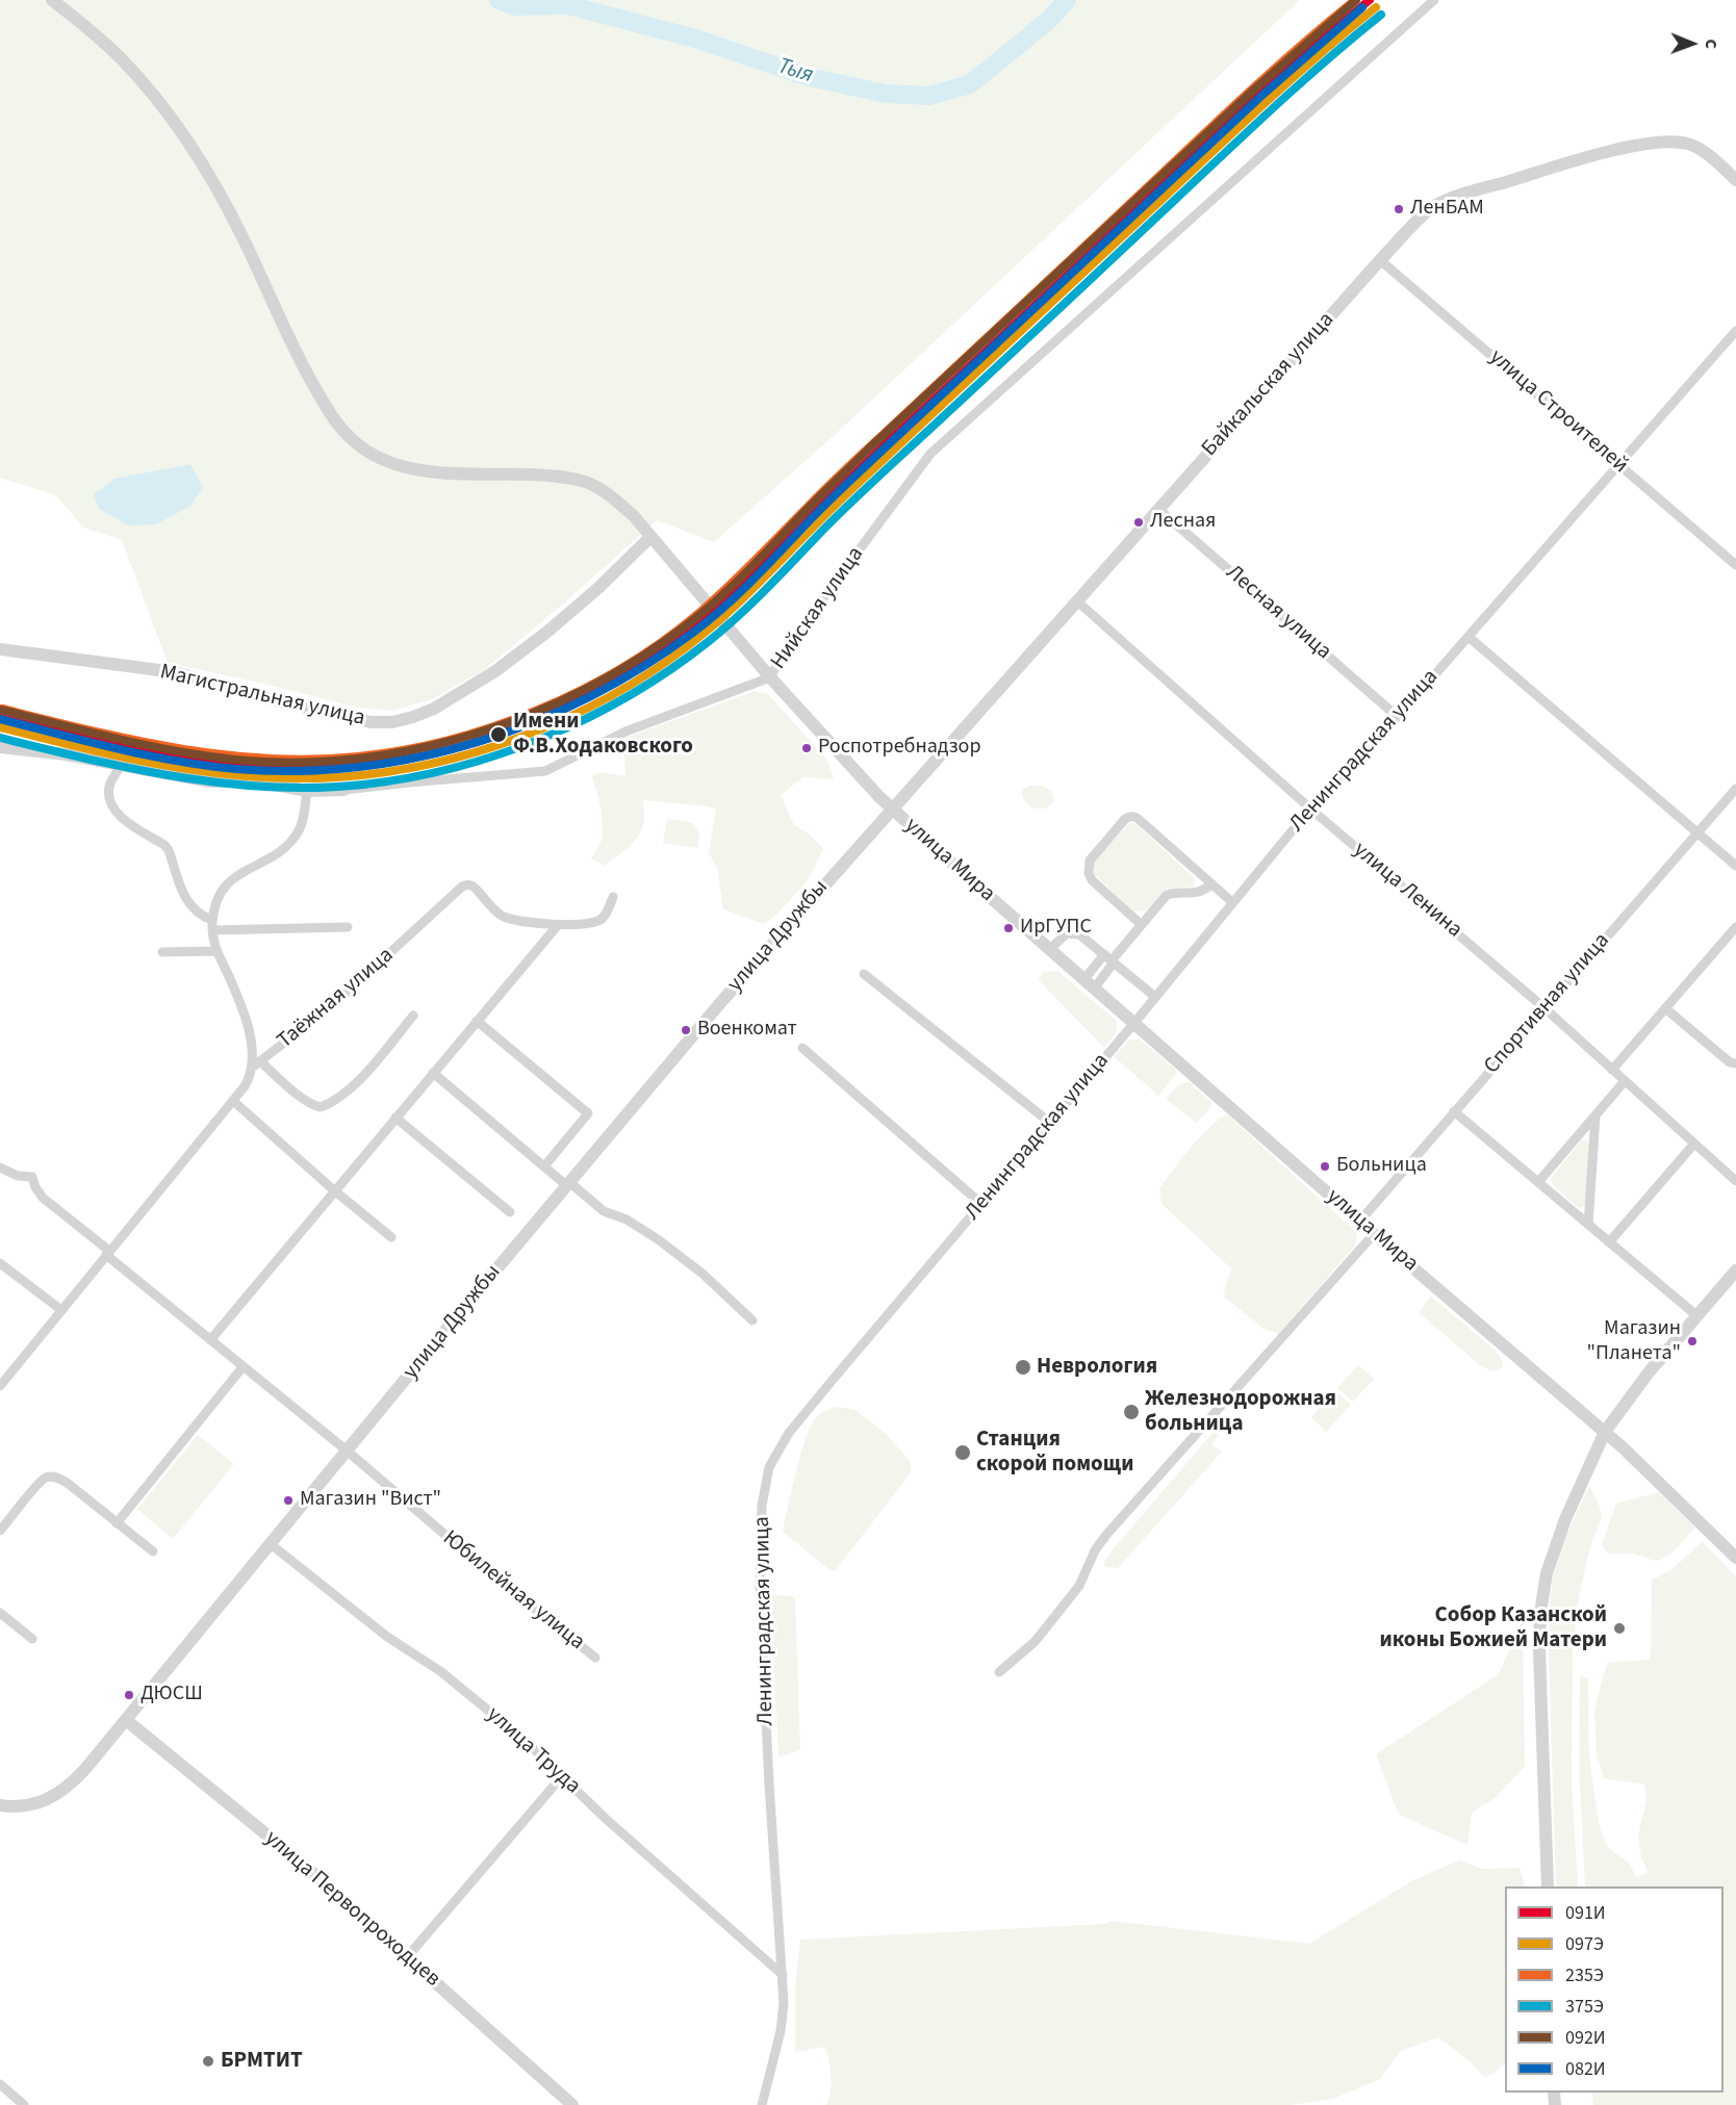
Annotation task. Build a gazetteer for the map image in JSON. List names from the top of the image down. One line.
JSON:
{"streets":{"street":["Байкальская улица","улица Строителей","Нийская улица","Лесная улица","Магистральная улица","Ленинградская улица","улица Мира","улица Ленина","улица Дружбы","Таёжная улица","Спортивная улица","Юбилейная улица","улица Труда","улица Первопроходцев"]},"crossings":[["Байкальская улица","улица Строителей"],["Байкальская улица","Лесная улица"],["Байкальская улица","улица Мира"],["Байкальская улица","улица Ленина"],["Байкальская улица","улица Дружбы"],["улица Строителей","Ленинградская улица"],["Нийская улица","улица Мира"],["Лесная улица","Ленинградская улица"],["Магистральная улица","улица Мира"],["Ленинградская улица","улица Мира"],["Ленинградская улица","улица Ленина"],["Ленинградская улица","улица Труда"],["улица Мира","улица Дружбы"],["улица Мира","Спортивная улица"],["улица Ленина","Спортивная улица"],["улица Дружбы","Юбилейная улица"],["улица Дружбы","улица Труда"],["улица Дружбы","улица Первопроходцев"],["Таёжная улица","Юбилейная улица"]],"water":["Тыя"],"places":["ЛенБАМ","Лесная","Имени Ф.В.Ходаковского","Роспотребнадзор","ИрГУПС","Военкомат","Больница","Магазин \"Планета\"","Неврология","Железнодорожная больница","Станция скорой помощи","Магазин \"Вист\"","Собор Казанской иконы Божией Матери","ДЮСШ","БРМТИТ"],"lines":["transit line 091И","transit line 235Э","transit line 092И","transit line 097Э","transit line 082И","transit line 375Э"],"legend":["091И","097Э","235Э","375Э","092И","082И"],"north":"right"}
